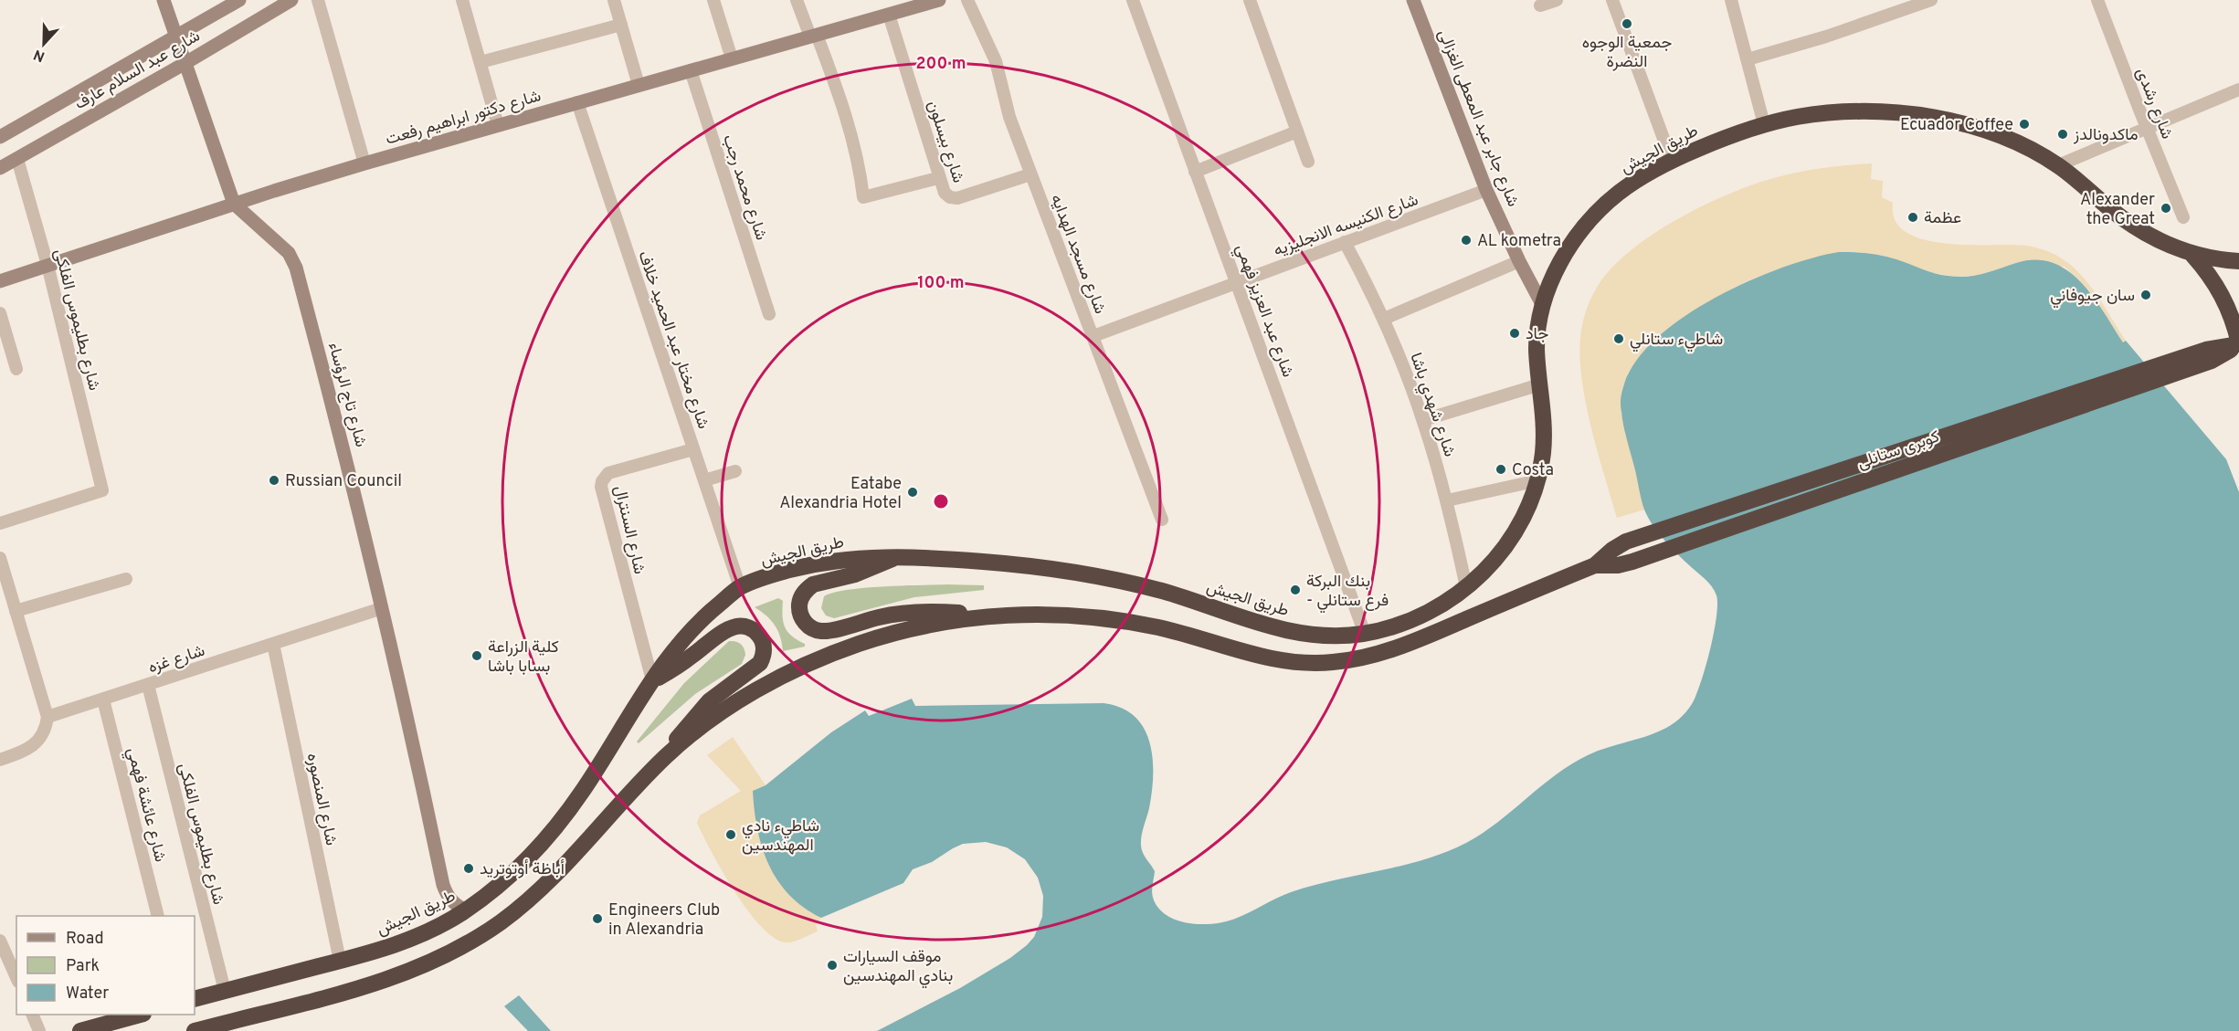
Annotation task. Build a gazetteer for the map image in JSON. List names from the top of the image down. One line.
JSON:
{"streets":{"highway":["طريق الجيش","كوبرى ستانلى"],"street":["شارع عبد السلام عارف","شارع رشدى","شارع دكتور ابراهيم رفعت","شارع جابر عبد المعطى الغزالى","شارع بيسلون","شارع محمد رجب","شارع الكنيسه الانجليزيه","شارع مسجد الهدايه","شارع عبد العزيز فهمي","شارع بطليموس الفلكى","شارع مختار عبد الحميد خلاف","شارع تاج الرؤساء","شارع شهدي باشا","شارع السنترال","شارع غزه","شارع المنصوره","شارع عائشة فهمي"]},"crossings":[["شارع عبد السلام عارف","شارع بطليموس الفلكى"],["شارع عبد السلام عارف","شارع تاج الرؤساء"],["شارع دكتور ابراهيم رفعت","شارع بيسلون"],["شارع دكتور ابراهيم رفعت","شارع محمد رجب"],["شارع دكتور ابراهيم رفعت","شارع بطليموس الفلكى"],["شارع دكتور ابراهيم رفعت","شارع مختار عبد الحميد خلاف"],["شارع دكتور ابراهيم رفعت","شارع تاج الرؤساء"],["شارع جابر عبد المعطى الغزالى","طريق الجيش"],["شارع جابر عبد المعطى الغزالى","شارع الكنيسه الانجليزيه"],["شارع بيسلون","شارع مسجد الهدايه"],["طريق الجيش","شارع عبد العزيز فهمي"],["طريق الجيش","شارع بطليموس الفلكى"],["طريق الجيش","شارع مختار عبد الحميد خلاف"],["طريق الجيش","شارع تاج الرؤساء"],["طريق الجيش","شارع شهدي باشا"],["طريق الجيش","شارع السنترال"],["طريق الجيش","شارع المنصوره"],["شارع الكنيسه الانجليزيه","شارع مسجد الهدايه"],["شارع الكنيسه الانجليزيه","شارع عبد العزيز فهمي"],["شارع الكنيسه الانجليزيه","شارع شهدي باشا"],["شارع بطليموس الفلكى","شارع غزه"],["شارع مختار عبد الحميد خلاف","شارع السنترال"],["شارع تاج الرؤساء","شارع غزه"],["شارع غزه","شارع المنصوره"],["شارع غزه","شارع عائشة فهمي"]],"places":["جمعية الوجوه النضرة","Ecuador Coffee","ماكدونالدز","Alexander the Great","عظمة","AL kometra","سان جيوفاني","جاد","شاطيء ستانلي","Costa","Russian Council","Eatabe Alexandria Hotel","بنك البركة - فرع ستانلي","كلية الزراعة بسابا باشا","شاطيء نادي المهندسين","أباظة أوتوتريد","Engineers Club in Alexandria","موقف السيارات بنادي المهندسين"],"legend":["Road","Park","Water"],"north":"bottom","rings":["200 m","100 m"]}
